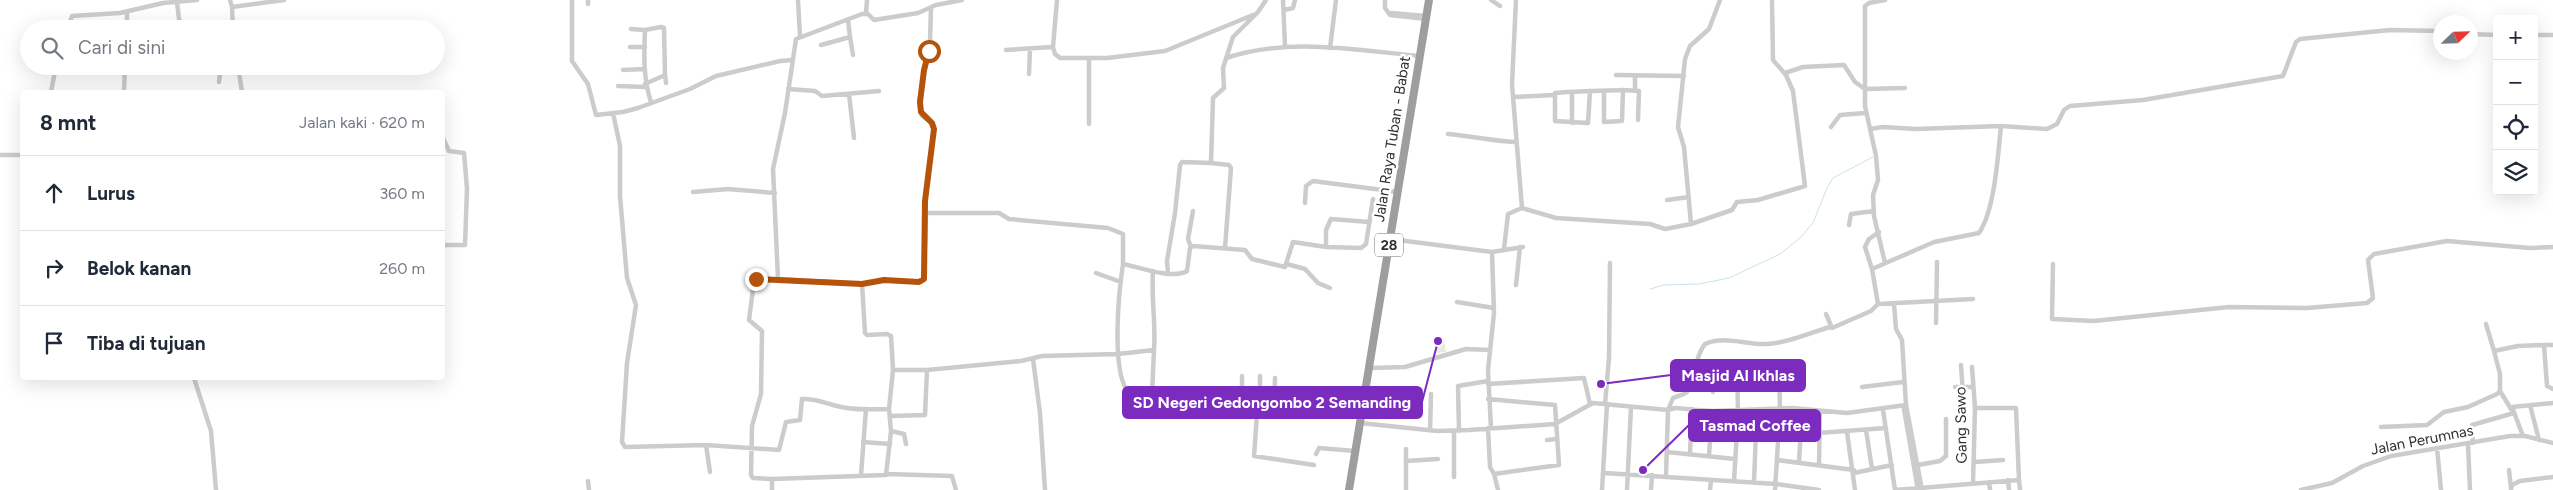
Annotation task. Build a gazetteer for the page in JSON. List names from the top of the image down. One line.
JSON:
{"streets":{"highway":["Jalan Raya Tuban - Babat","28"],"street":["Gang Sawo","Jalan Perumnas"]},"places":["SD Negeri Gedongombo 2 Semanding","Masjid Al Ikhlas","Tasmad Coffee"],"north":"top right","page":{"map_buttons":["+","−"],"search":"Cari di sini","heading":["8 mnt","Jalan kaki · 620 m"],"list":[["Lurus","360 m"],["Belok kanan","260 m"],"Tiba di tujuan"]}}
